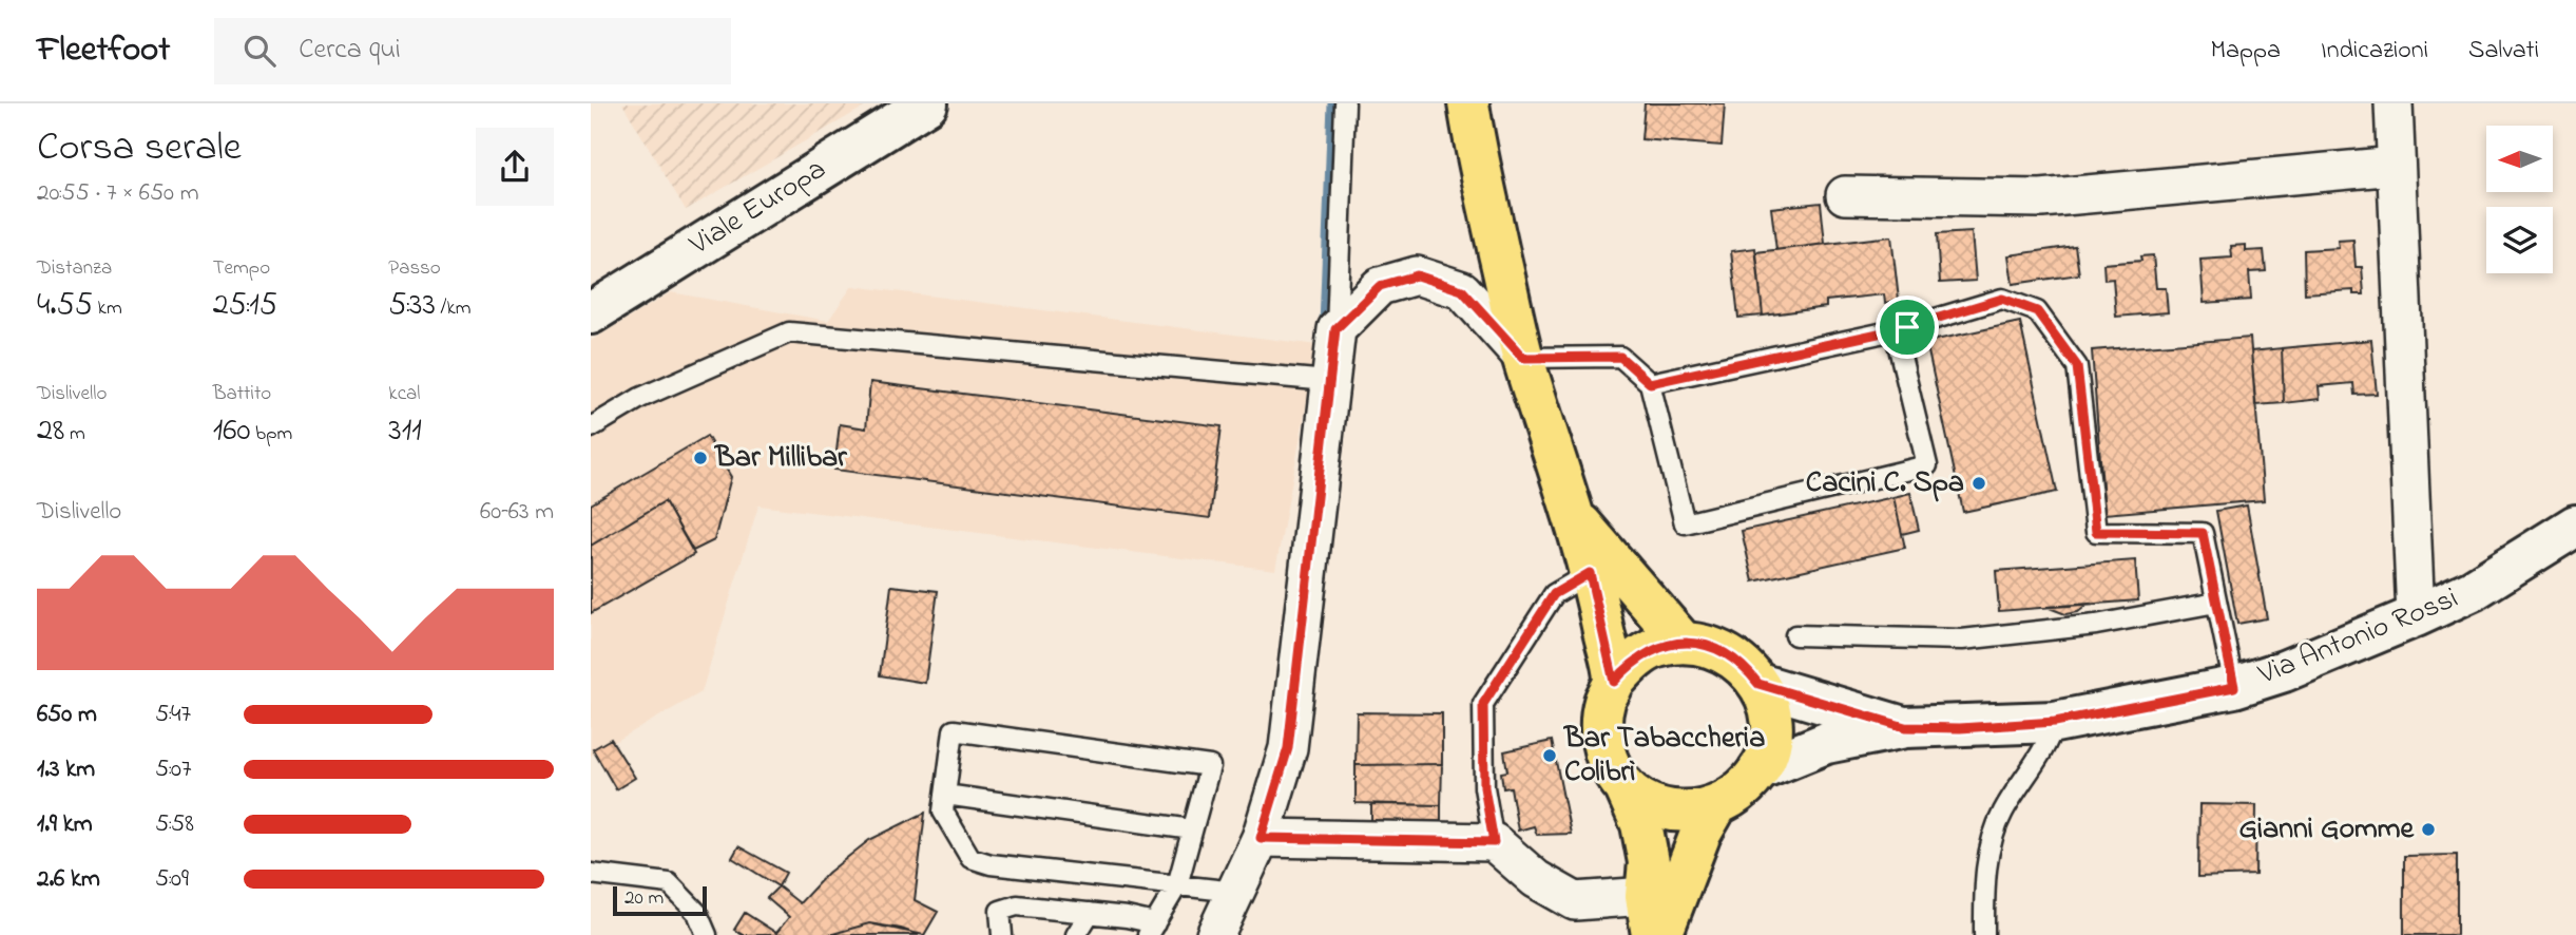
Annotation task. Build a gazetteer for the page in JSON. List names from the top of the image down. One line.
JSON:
{"streets":{"main road":["Viale Europa","Via Antonio Rossi"]},"places":["Bar Millibar","Cacini C. Spa","Bar Tabaccheria Colibrì","Gianni Gomme"],"scale_bar":"20 m","north":"left","page":{"header":"Fleetfoot","search":"Cerca qui","nav":["Mappa","Indicazioni","Salvati"],"heading":["Corsa serale","20:55 · 7 × 650 m"],"stats":[["Distanza","4.55 km"],["Tempo","25:15"],["Passo","5:33 /km"],["Dislivello","28 m"],["Battito","160 bpm"],["kcal","311"]],"chart":["Dislivello","60–63 m"],"list":[{"name":"650 m","note":"5:47"},{"name":"1.3 km","note":"5:07"},{"name":"1.9 km","note":"5:58"},{"name":"2.6 km","note":"5:09"}],"scale":"20 m"}}
